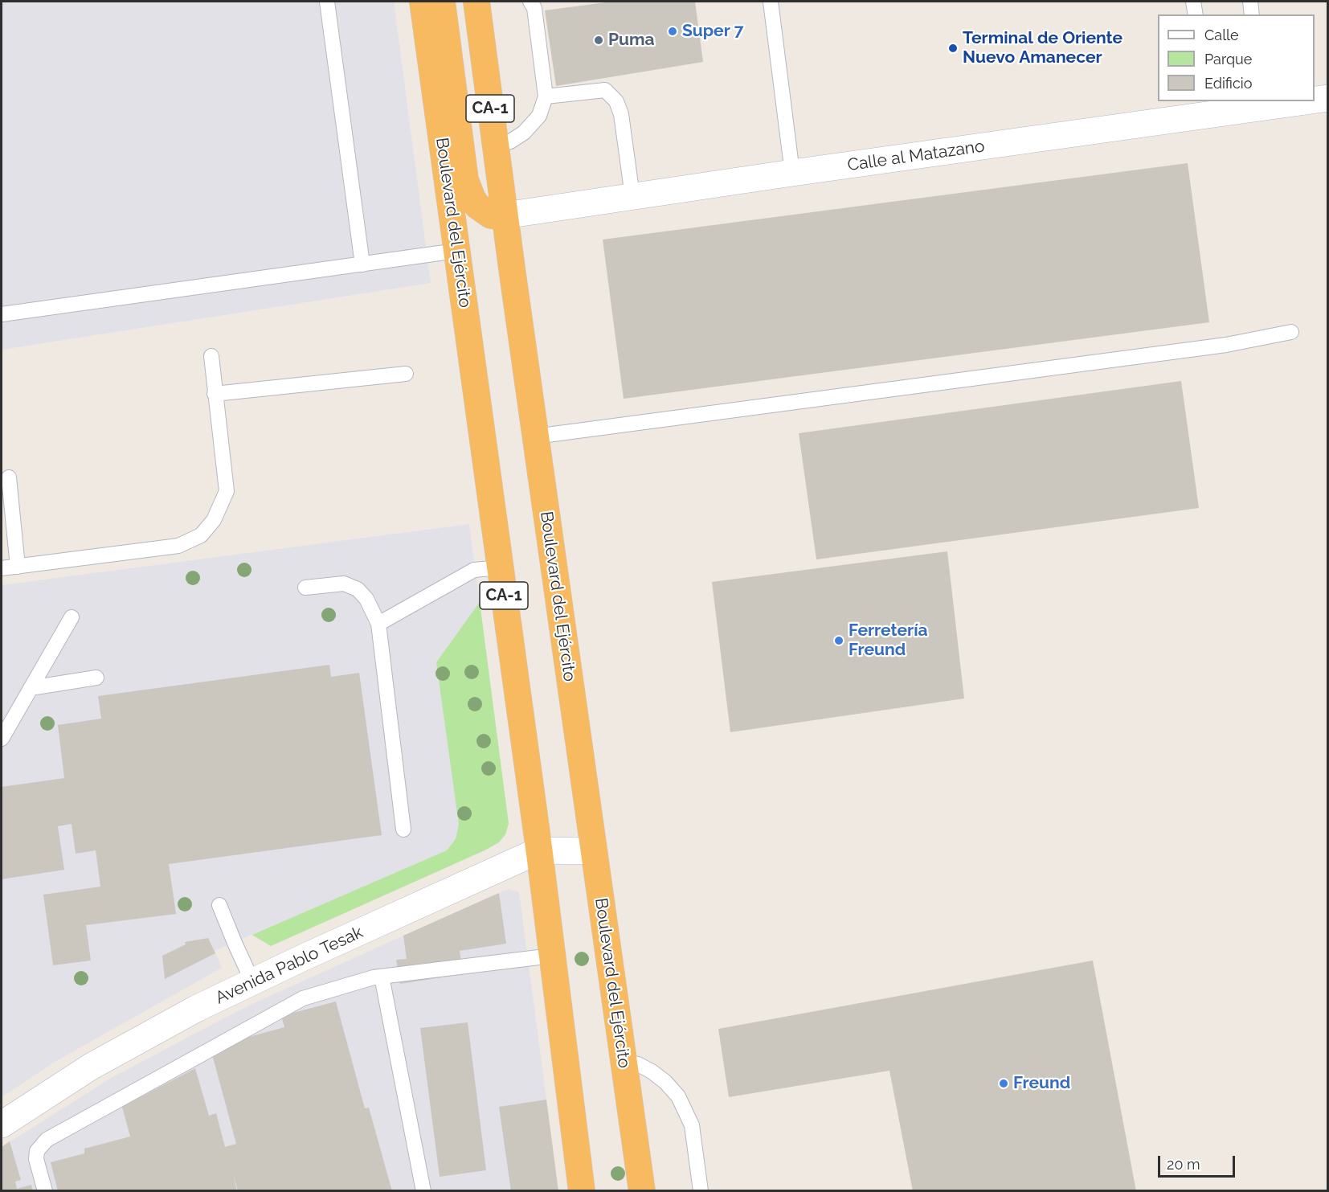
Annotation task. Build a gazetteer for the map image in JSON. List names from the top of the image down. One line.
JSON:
{"streets":{"highway":["CA-1","Boulevard del Ejército"],"street":["Calle al Matazano","Avenida Pablo Tesak"]},"crossings":[["Calle al Matazano","Boulevard del Ejército"],["Boulevard del Ejército","Avenida Pablo Tesak"]],"places":["Super 7","Puma","Terminal de Oriente Nuevo Amanecer","Ferretería Freund","Freund"],"legend":["Calle","Parque","Edificio"],"scale_bar":"20 m"}
